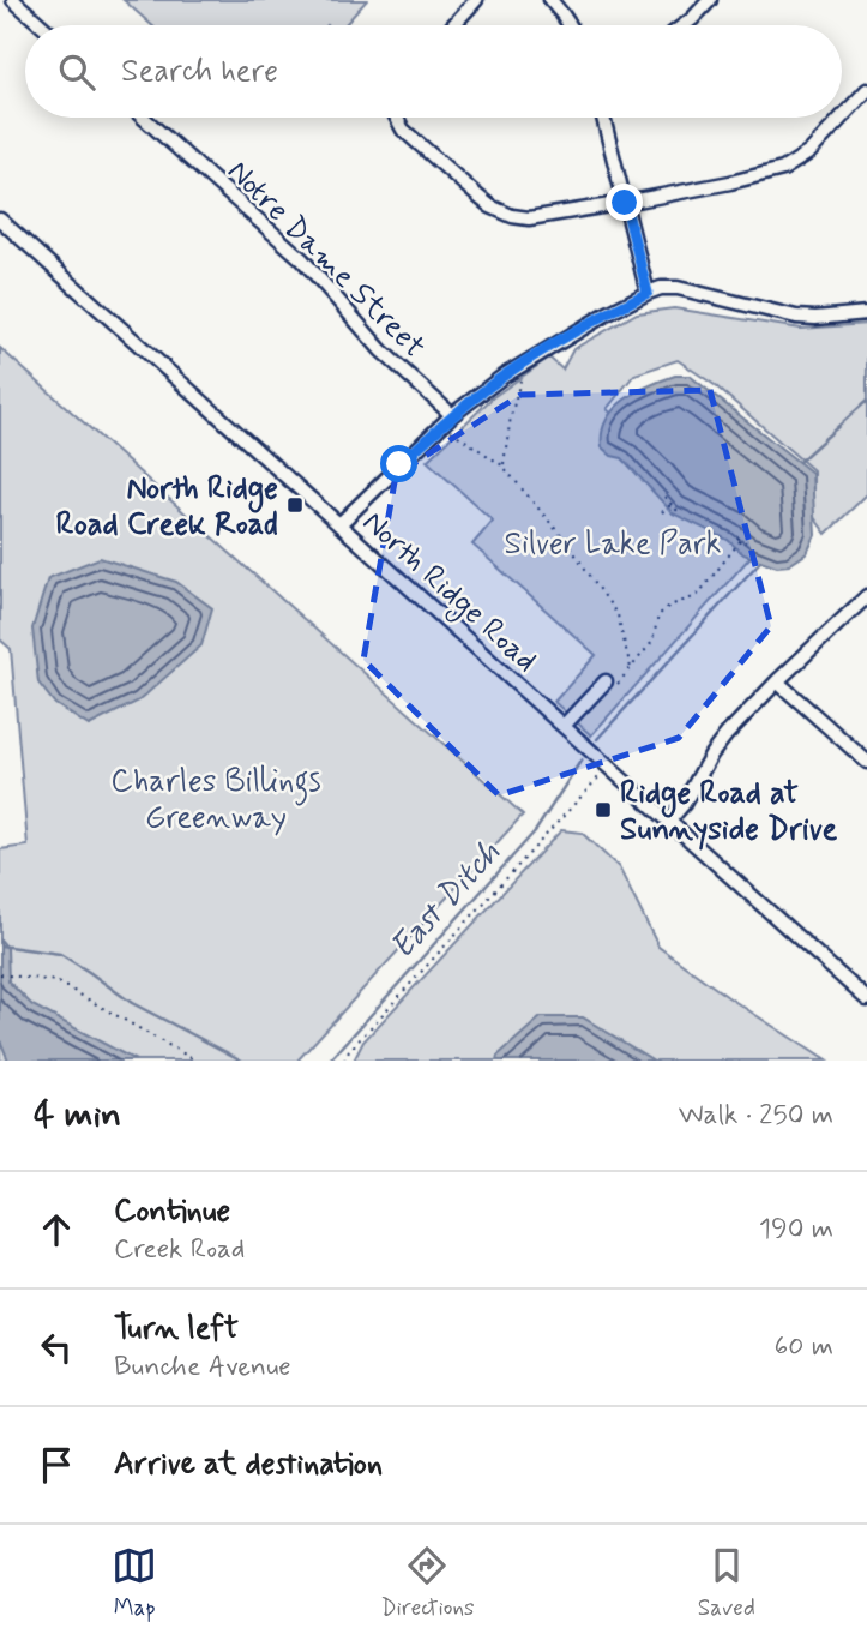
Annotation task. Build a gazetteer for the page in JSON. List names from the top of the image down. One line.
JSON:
{"streets":{"street":["Notre Dame Street","North Ridge Road"]},"water":["East Ditch"],"parks":["Silver Lake Park","Charles Billings Greenway"],"places":{"transit":["North Ridge Road Creek Road","Ridge Road at Sunnyside Drive"]},"page":{"search":"Search here","heading":["4 min","Walk · 250 m"],"list":[["Continue","Creek Road","190 m"],["Turn left","Bunche Avenue","60 m"],"Arrive at destination"],"nav":["Map","Directions","Saved"]}}
